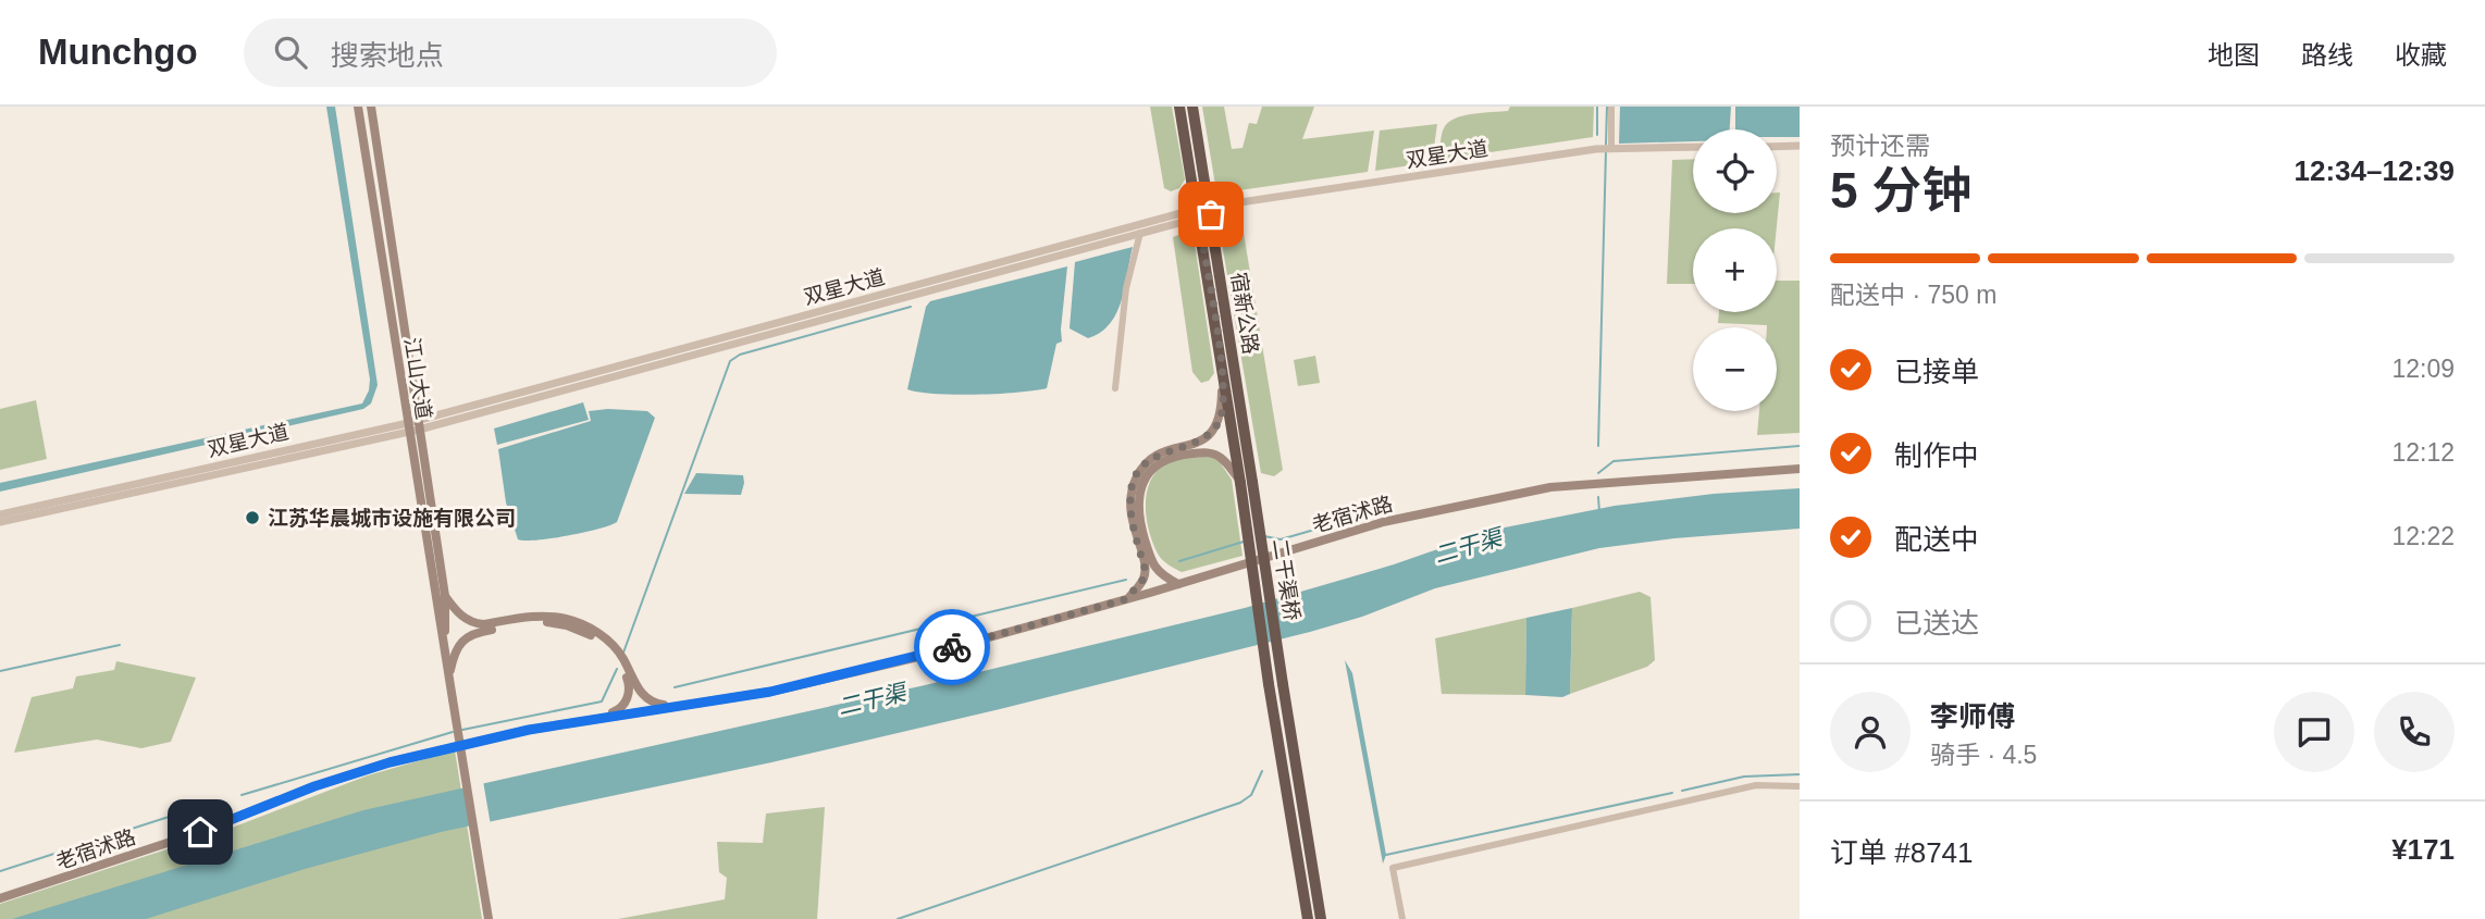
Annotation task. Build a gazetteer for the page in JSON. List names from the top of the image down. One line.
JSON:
{"streets":{"highway":["宿新公路","二干渠桥"],"main road":["江山大道","老宿沭路"],"street":["双星大道"]},"crossings":[["双星大道","宿新公路"],["双星大道","江山大道"],["宿新公路","二干渠桥"]],"water":["二干渠"],"places":["江苏华晨城市设施有限公司"],"page":{"header":"Munchgo","search":"搜索地点","nav":["地图","路线","收藏"],"heading":["5 分钟","预计还需","12:34–12:39"],"panel":["李师傅","骑手 · 4.5","订单 #8741","¥171"],"map_buttons":["+","−"],"bar":"配送中 · 750 m","list":[["已接单","12:09"],["制作中","12:12"],["配送中","12:22"],"已送达"]}}
